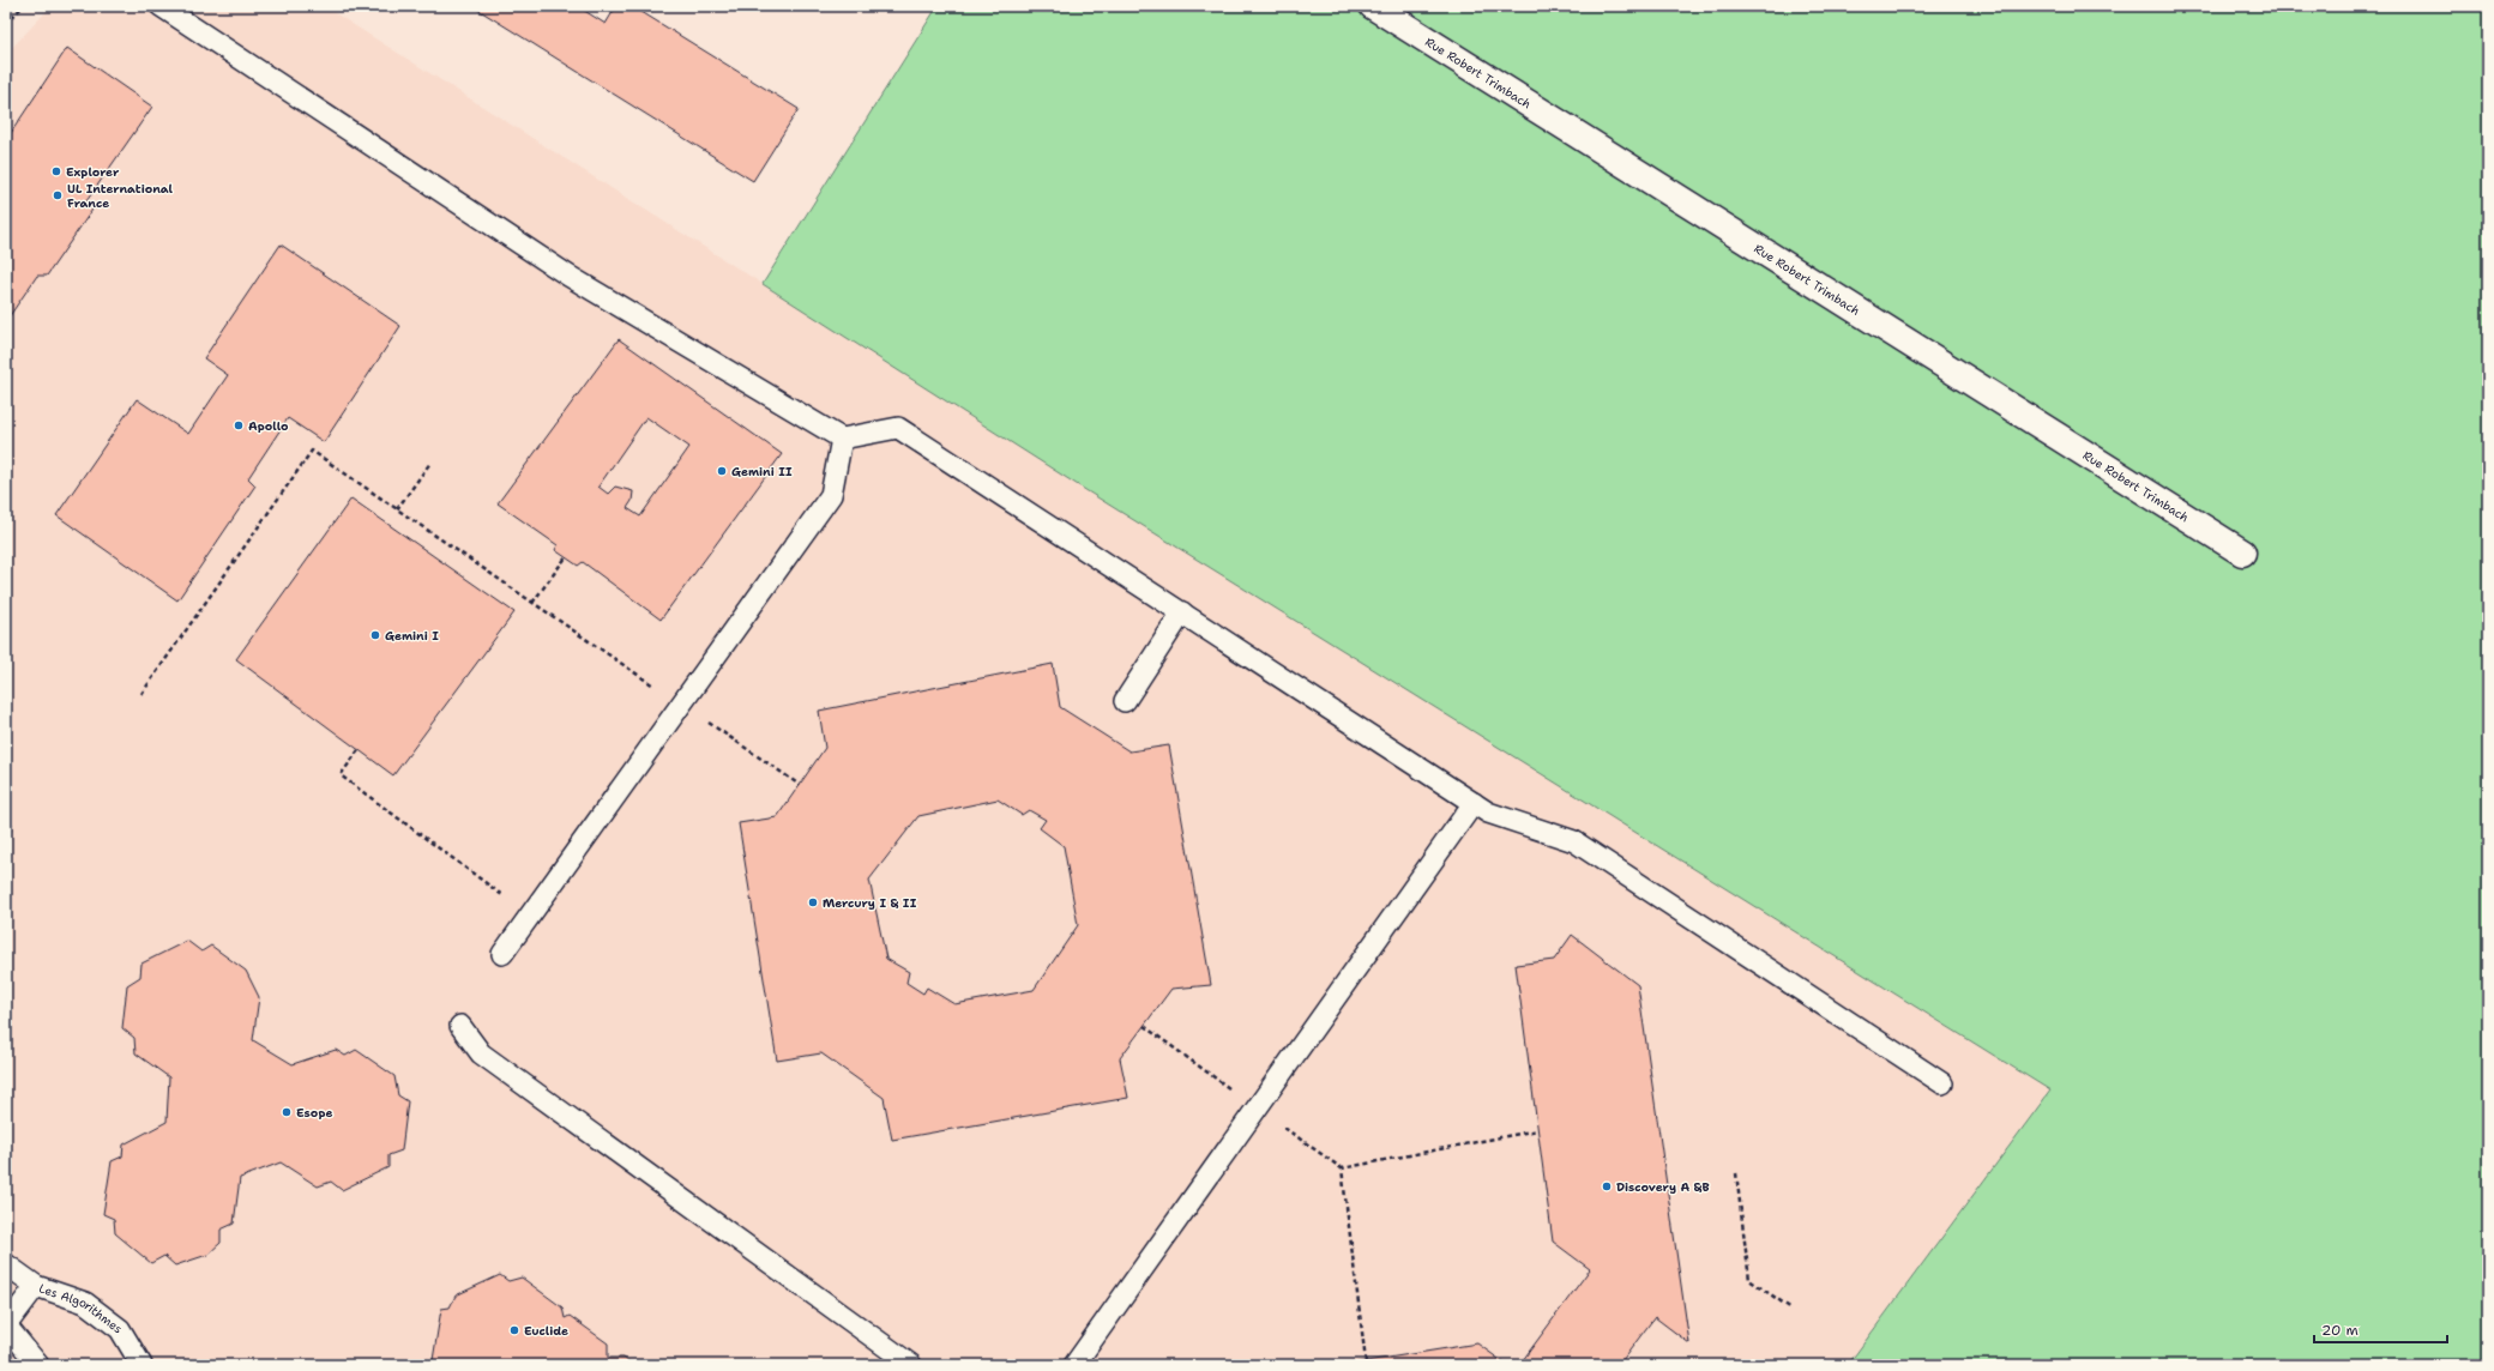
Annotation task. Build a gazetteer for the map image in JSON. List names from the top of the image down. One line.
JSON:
{"streets":{"street":["Rue Robert Trimbach"],"lane":["Les Algorithmes"]},"places":["Explorer","UL International France","Apollo","Gemini II","Gemini I","Mercury I & II","Esope","Discovery A &B","Euclide"],"scale_bar":"20 m"}
